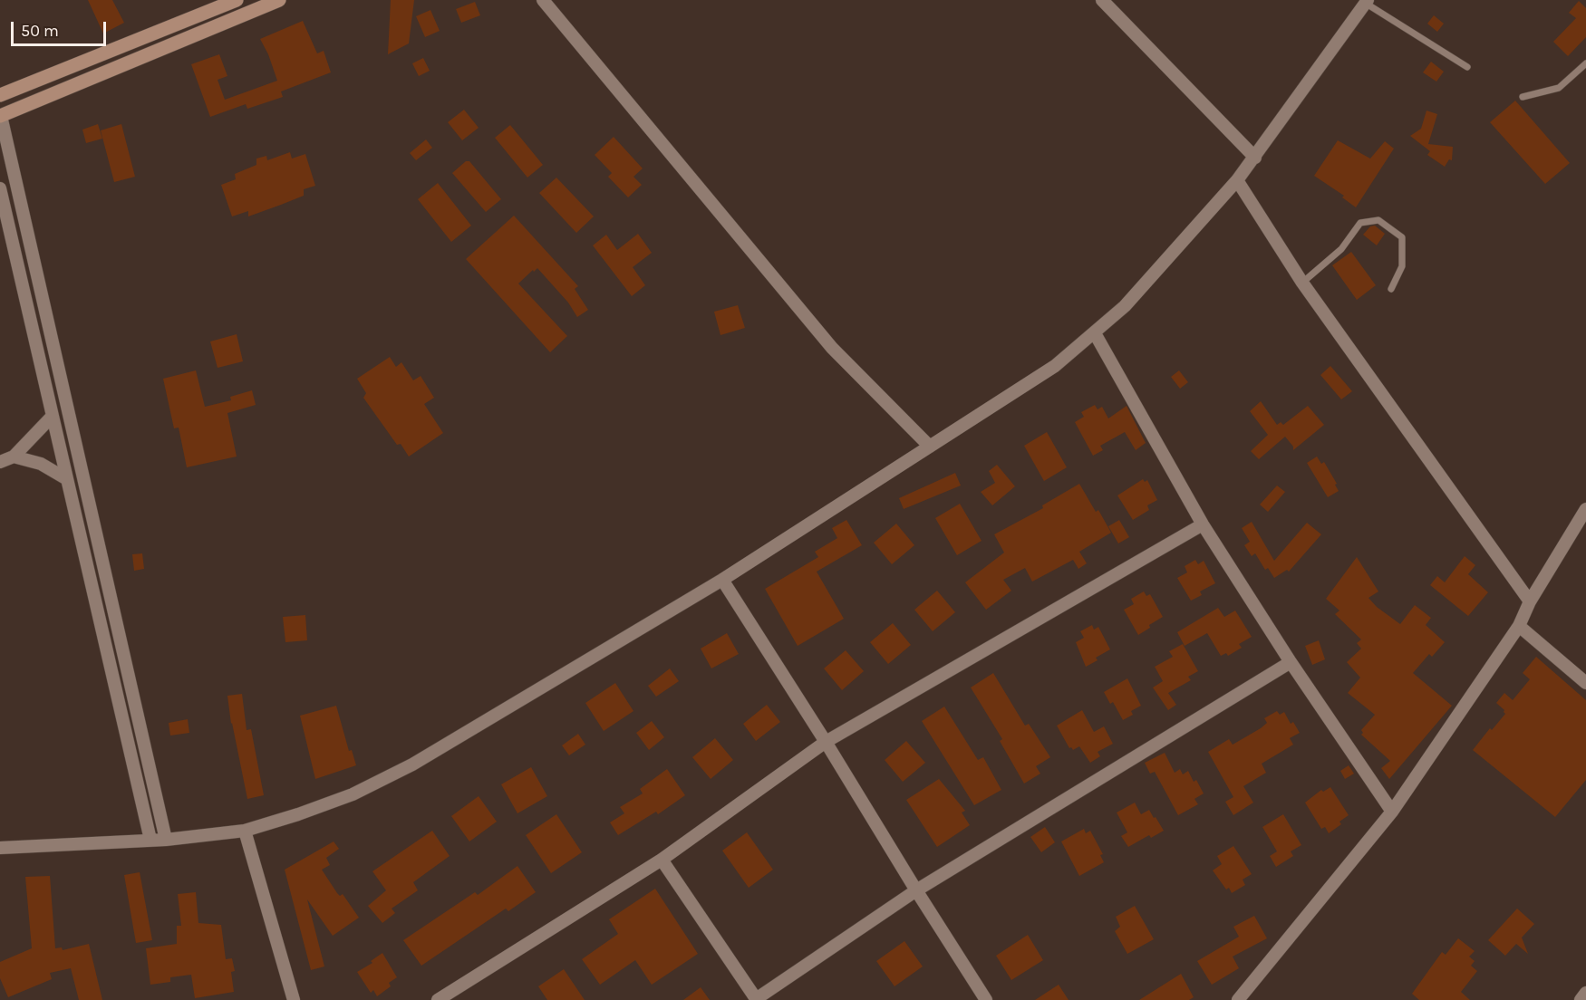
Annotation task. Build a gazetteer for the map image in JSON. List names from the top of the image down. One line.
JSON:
{"scale_bar":"50 m"}
